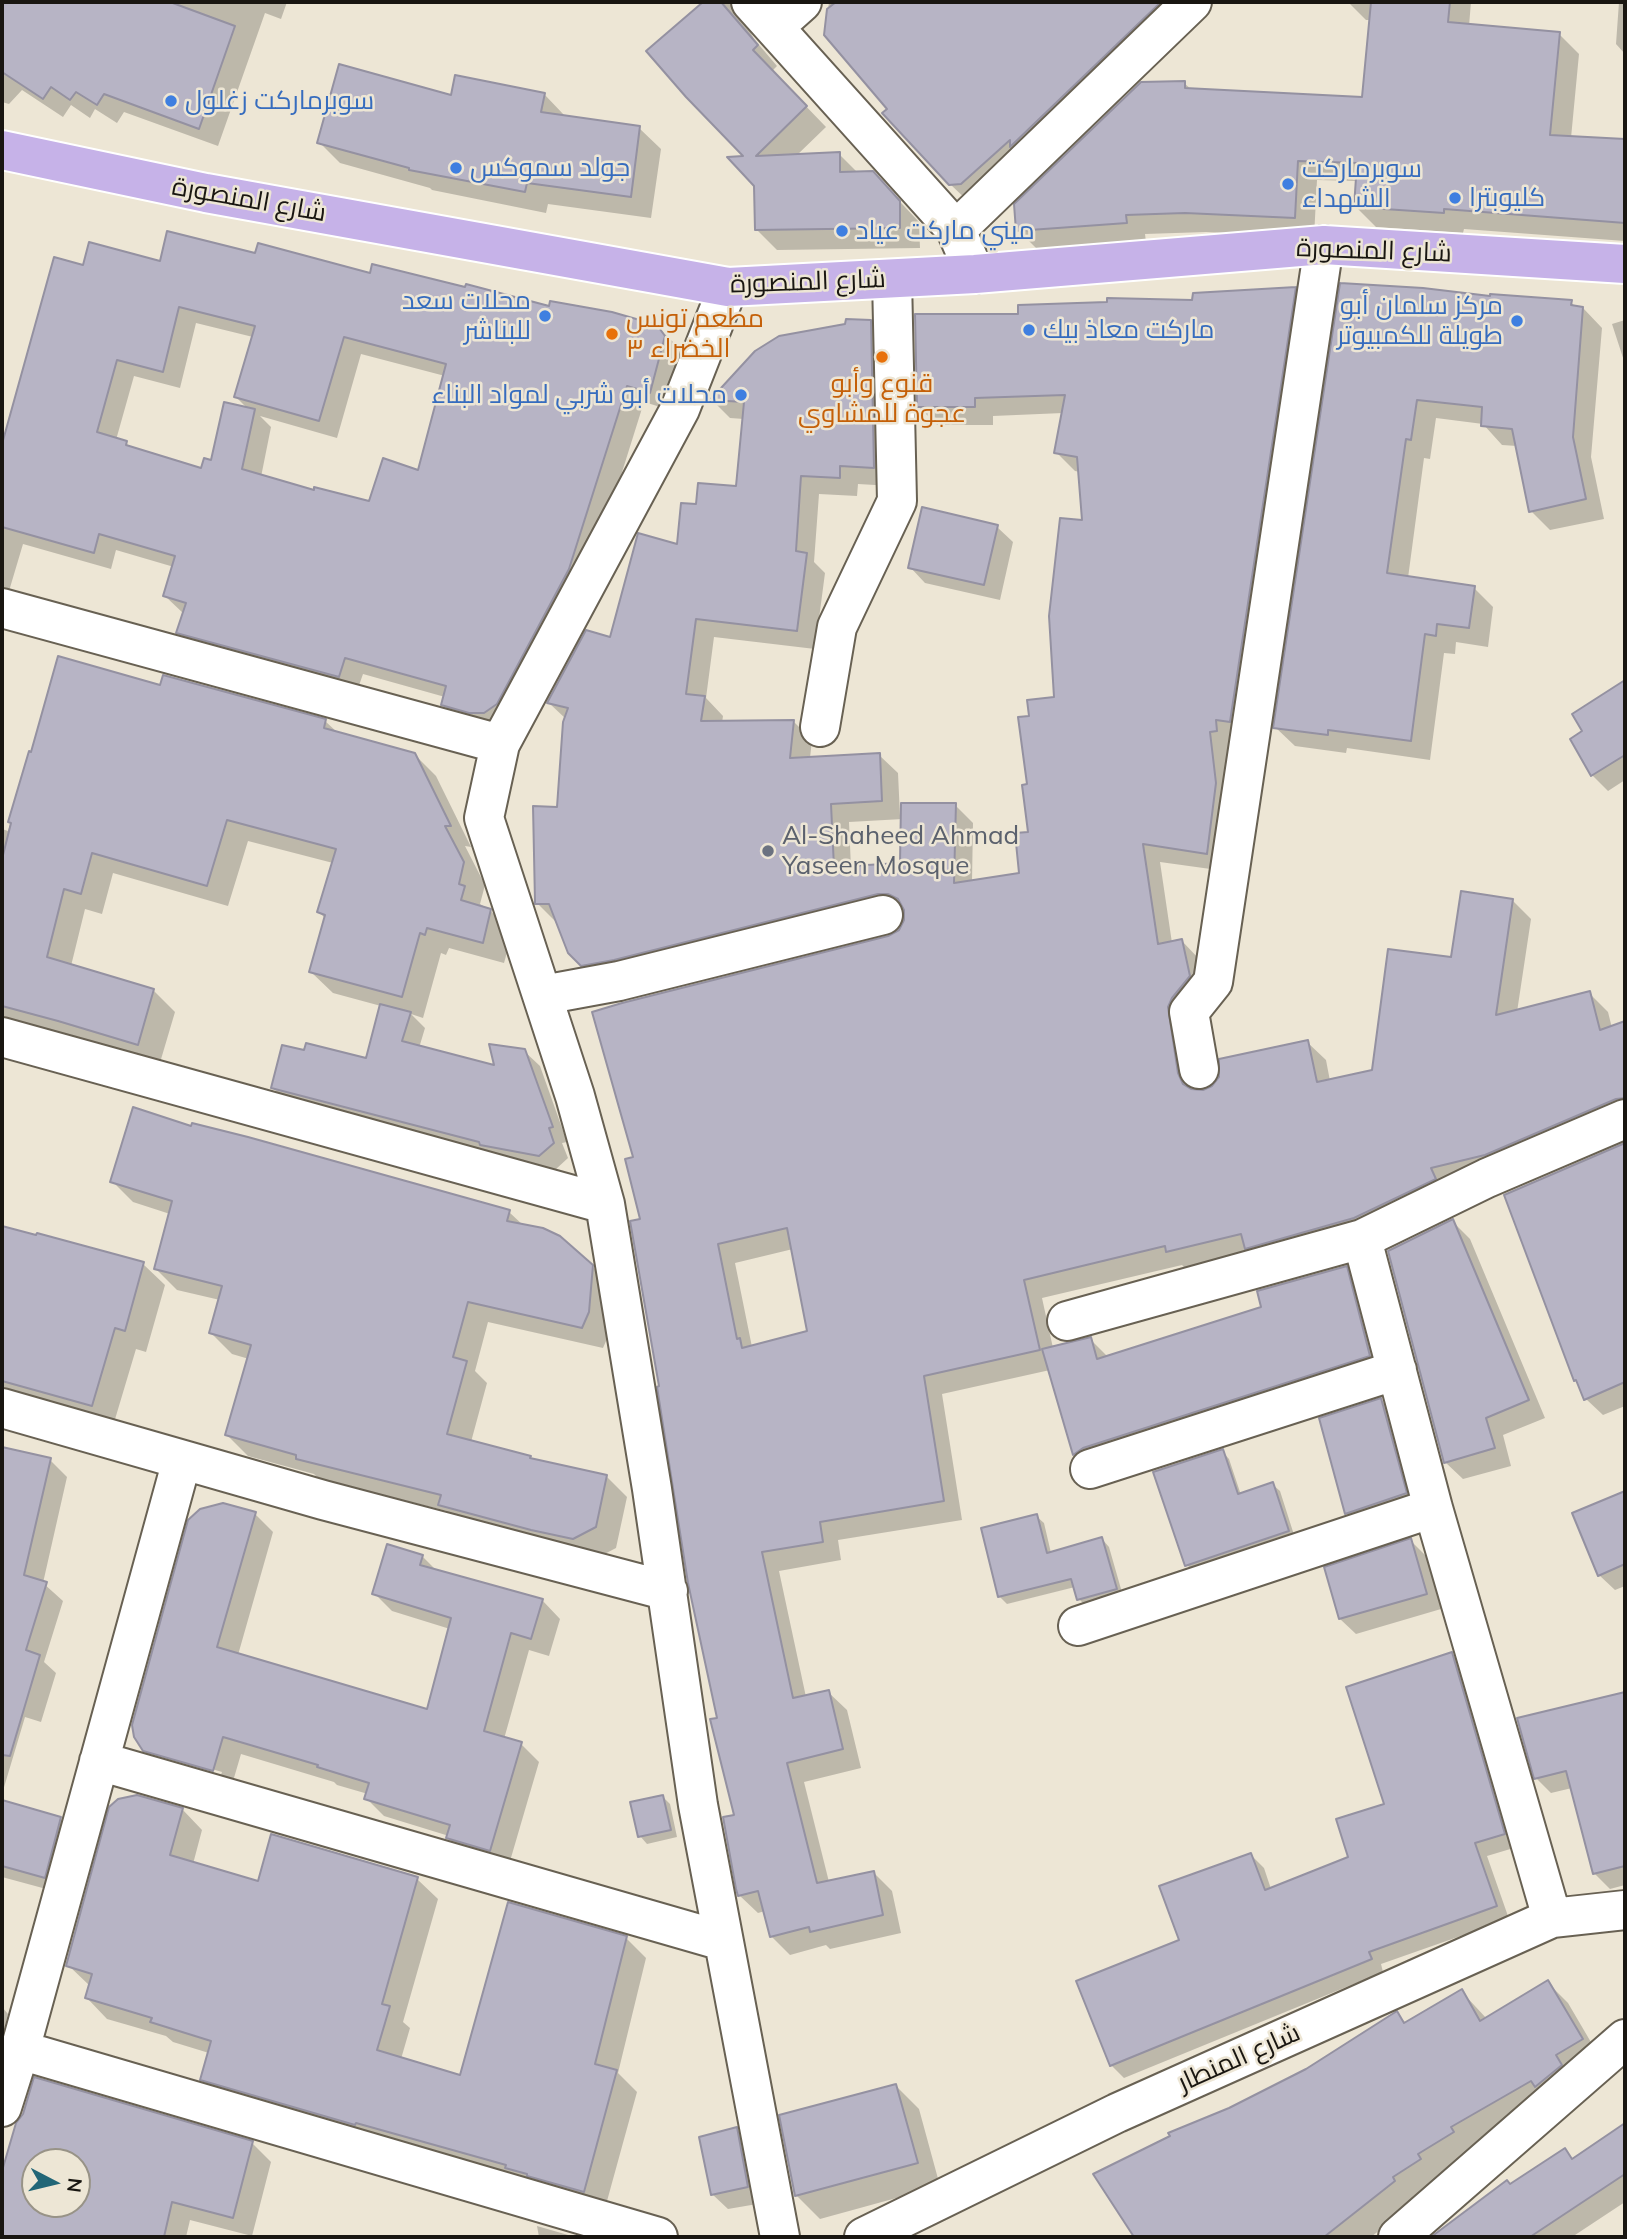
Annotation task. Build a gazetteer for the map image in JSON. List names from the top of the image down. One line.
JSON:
{"streets":{"main road":["شارع المنصورة"],"street":["شارع المنطار"]},"places":["سوبرماركت زغلول","جولد سموكس","سوبرماركت الشهداء","كليوبترا","ميني ماركت عياد","محلات سعد للبناشر","مركز سلمان أبو طويلة للكمبيوتر","ماركت معاذ بيك","مطعم تونس الخضراء ٣","قنوع وأبو عجوة للمشاوي","محلات أبو شربي لمواد البناء","Al-Shaheed Ahmad Yaseen Mosque"],"north":"right"}
